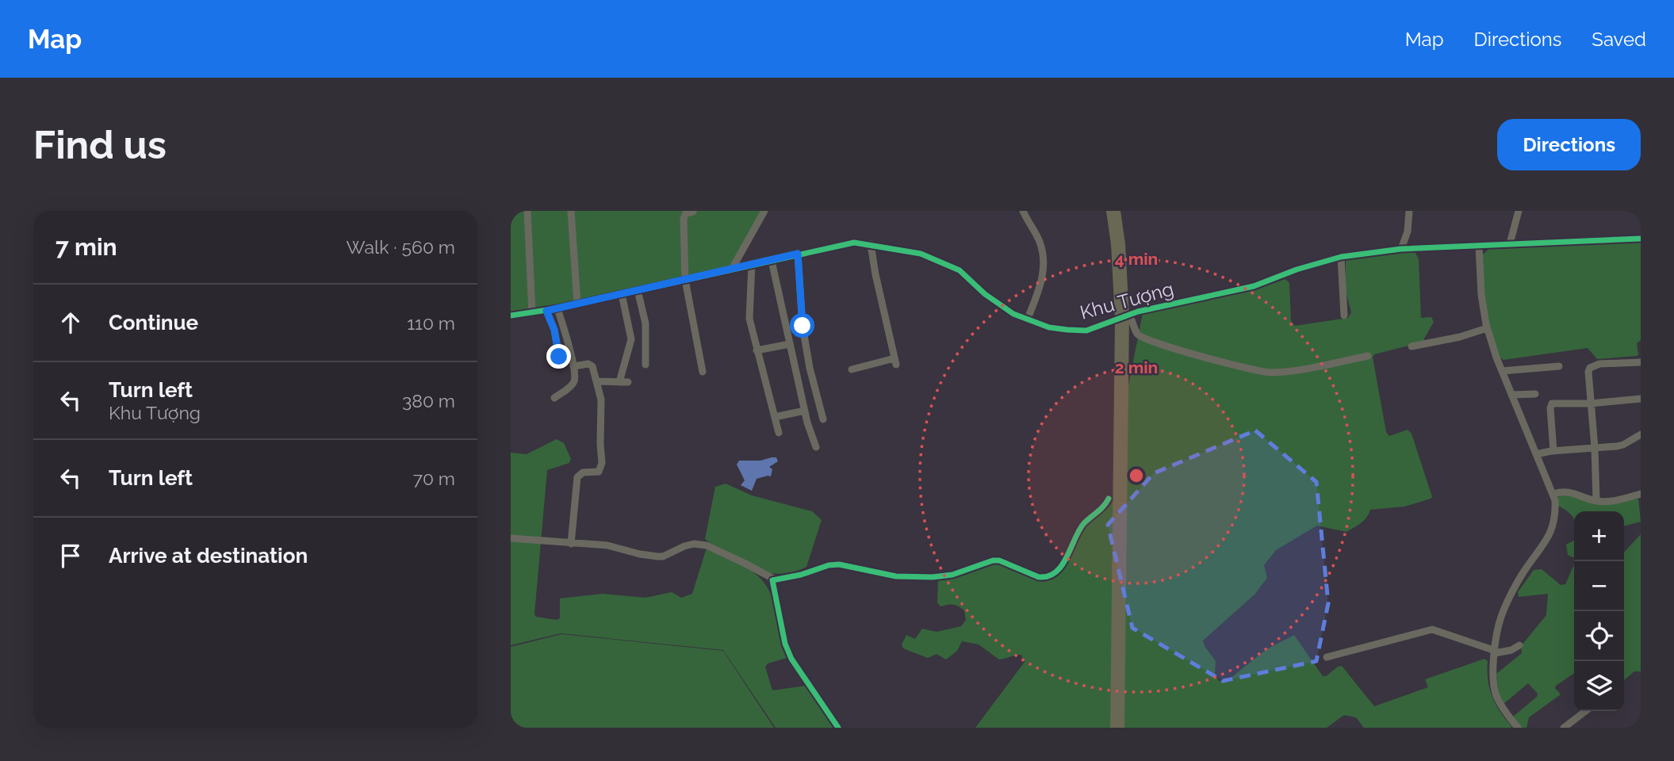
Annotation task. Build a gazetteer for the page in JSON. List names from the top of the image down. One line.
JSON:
{"streets":{"street":["Khu Tượng"]},"page":{"header":"Map","nav":["Map","Directions","Saved"],"buttons":"Directions","title":"Find us","heading":["7 min","Walk · 560 m"],"list":[["Continue","110 m"],["Turn left","Khu Tượng","380 m"],["Turn left","70 m"],"Arrive at destination"],"map_buttons":["+","−"]},"rings":["4 min","2 min"]}
